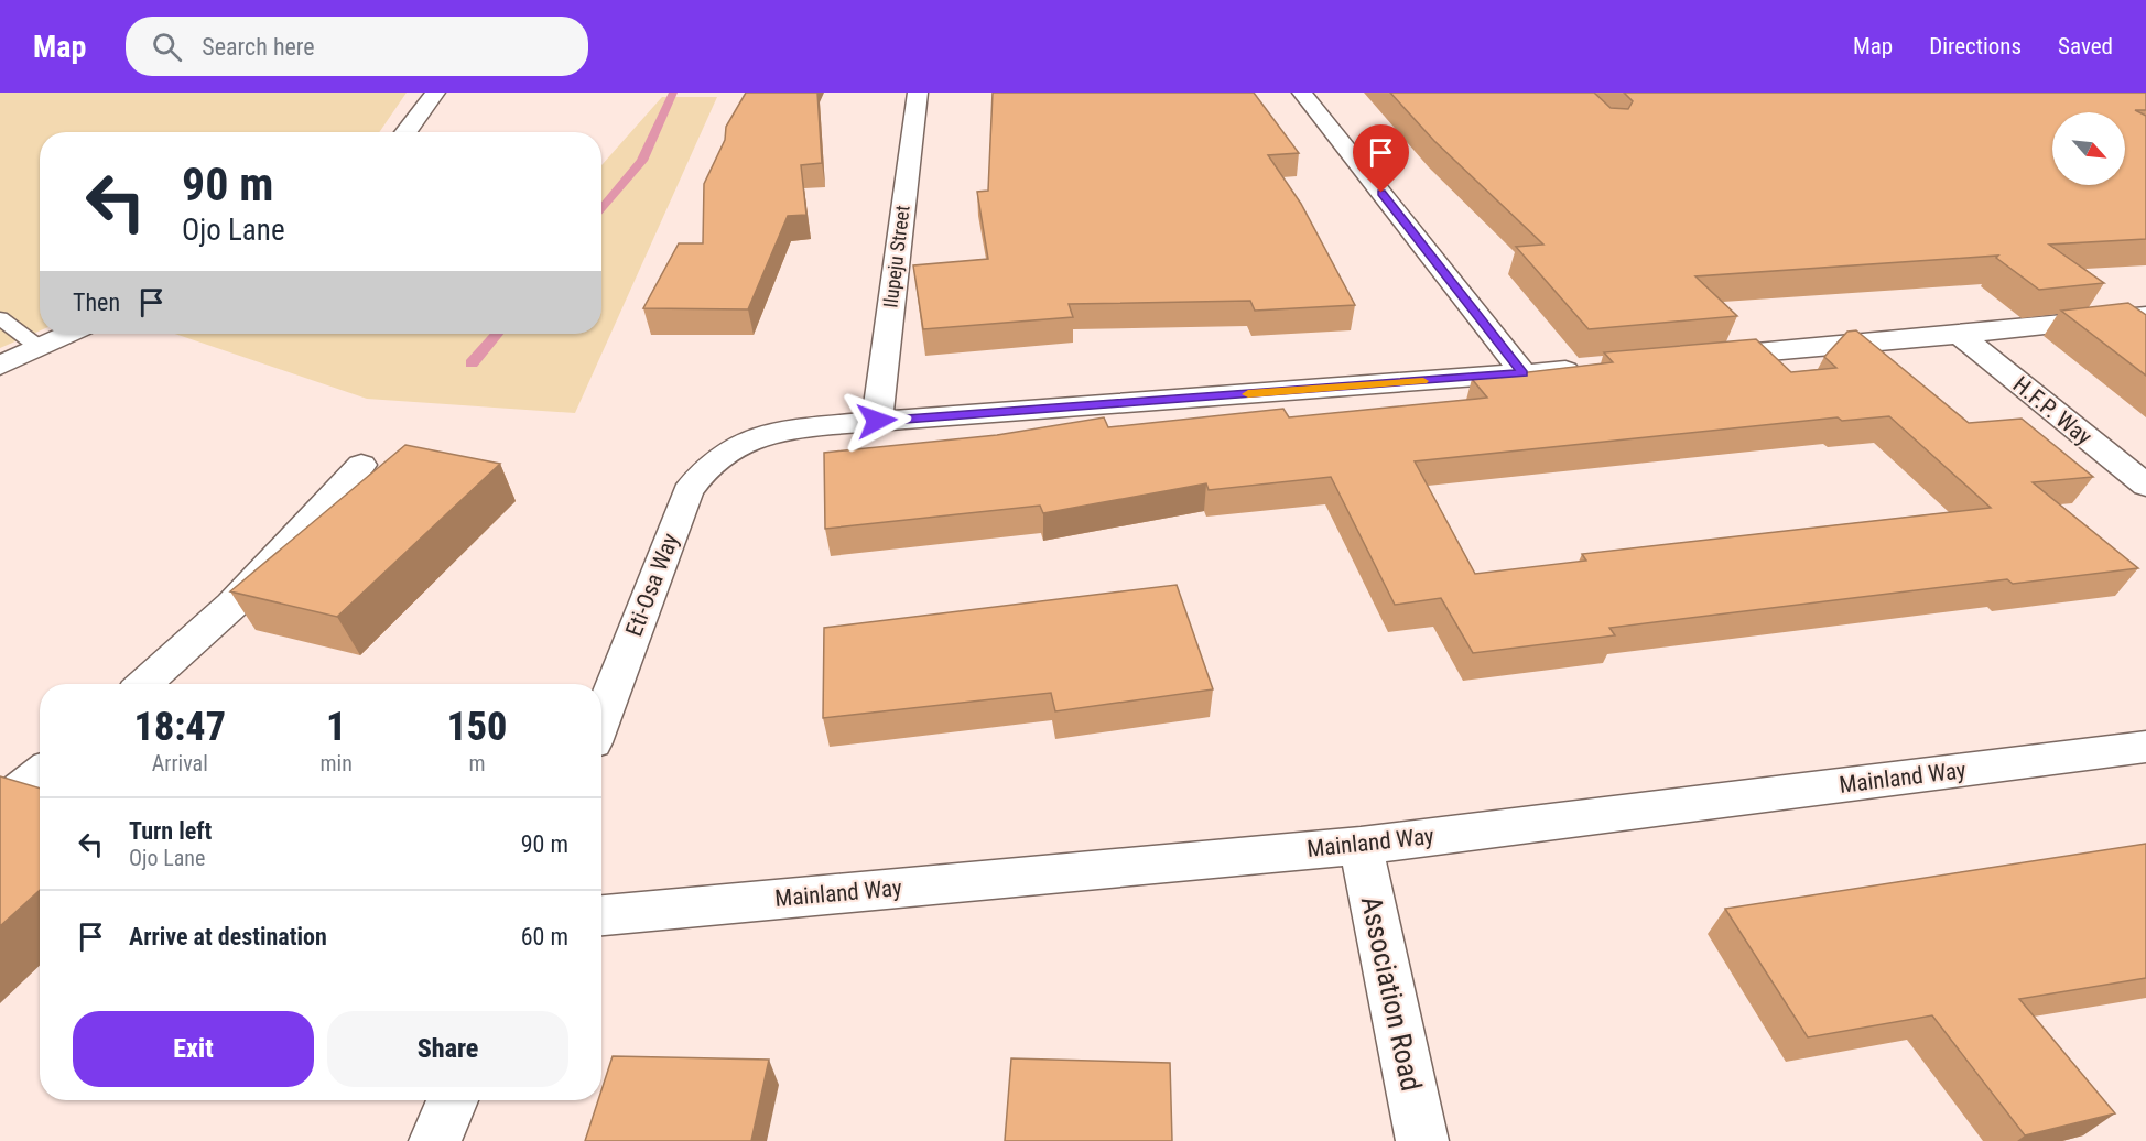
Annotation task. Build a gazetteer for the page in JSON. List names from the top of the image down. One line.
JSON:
{"streets":{"street":["Ilupeju Street","H.F.P. Way","Eti-Osa Way","Mainland Way","Association Road"]},"crossings":[["Ilupeju Street","Eti-Osa Way"],["Mainland Way","Association Road"]],"north":"bottom right","page":{"header":"Map","search":"Search here","nav":["Map","Directions","Saved"],"turn":["90 m","Ojo Lane"],"then":"Then","eta":["18:47","Arrival","1","min","150","m"],"list":[{"name":"Turn left","note":"Ojo Lane","value":"90 m"},{"name":"Arrive at destination","value":"60 m"}],"buttons":["Exit","Share"]}}
